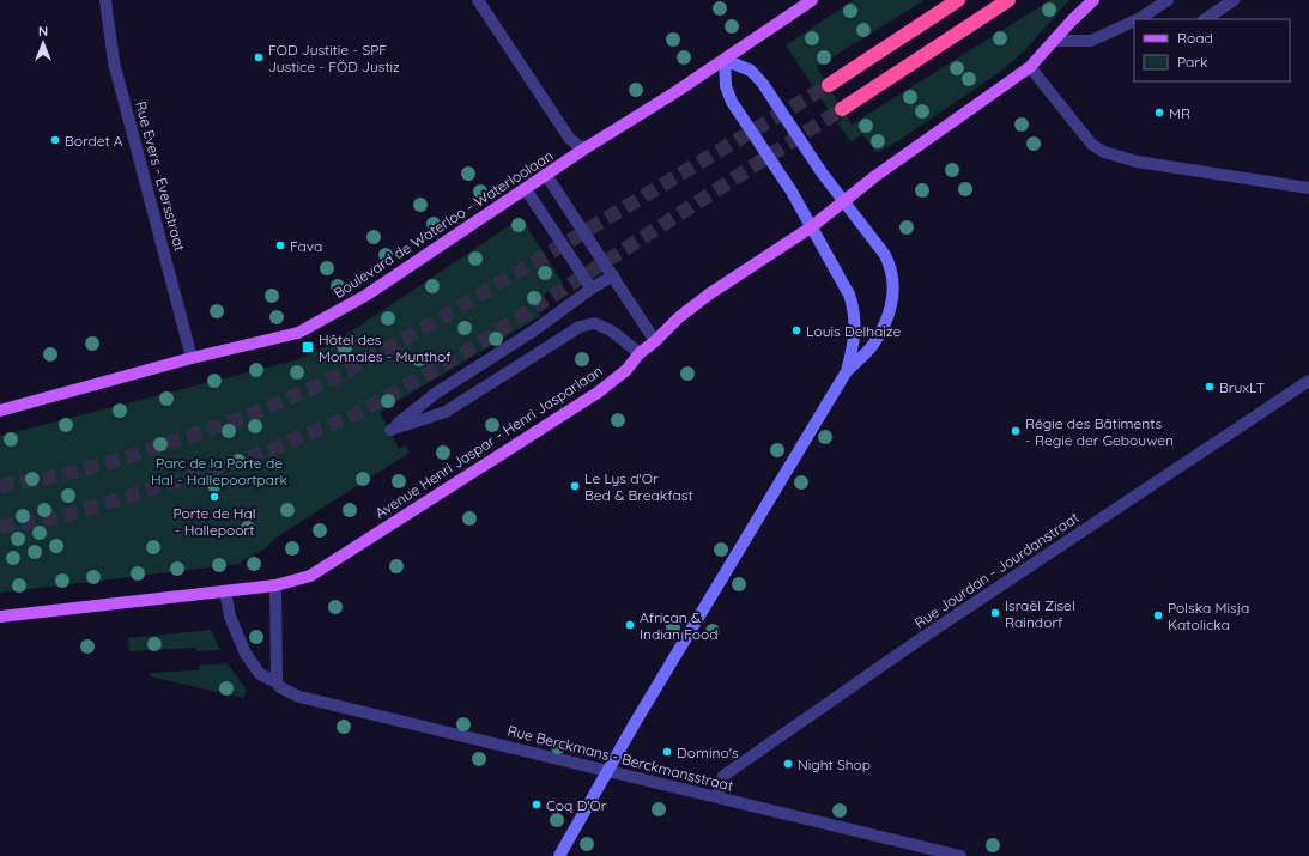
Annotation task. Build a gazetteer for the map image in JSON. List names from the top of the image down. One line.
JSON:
{"streets":{"main road":["Boulevard de Waterloo - Waterloolaan","Avenue Henri Jaspar - Henri Jasparlaan"],"street":["Rue Evers - Eversstraat","Rue Jourdan - Jourdanstraat","Rue Berckmans - Berckmansstraat"]},"crossings":[["Rue Evers - Eversstraat","Boulevard de Waterloo - Waterloolaan"],["Rue Jourdan - Jourdanstraat","Rue Berckmans - Berckmansstraat"]],"parks":["Parc de la Porte de Hal - Hallepoortpark"],"places":{"other":["FOD Justitie - SPF Justice - FÖD Justiz","MR","Bordet A","Fava","Louis Delhaize","BruxLT","Régie des Bâtiments - Regie der Gebouwen","Le Lys d'Or Bed & Breakfast","Porte de Hal - Hallepoort","Israël Zisel Raindorf","Polska Misja Katolicka","African & Indian Food","Domino's","Night Shop","Coq D'Or"],"transit":["Hôtel des Monnaies - Munthof"]},"legend":["Road","Park"],"north":"top"}
